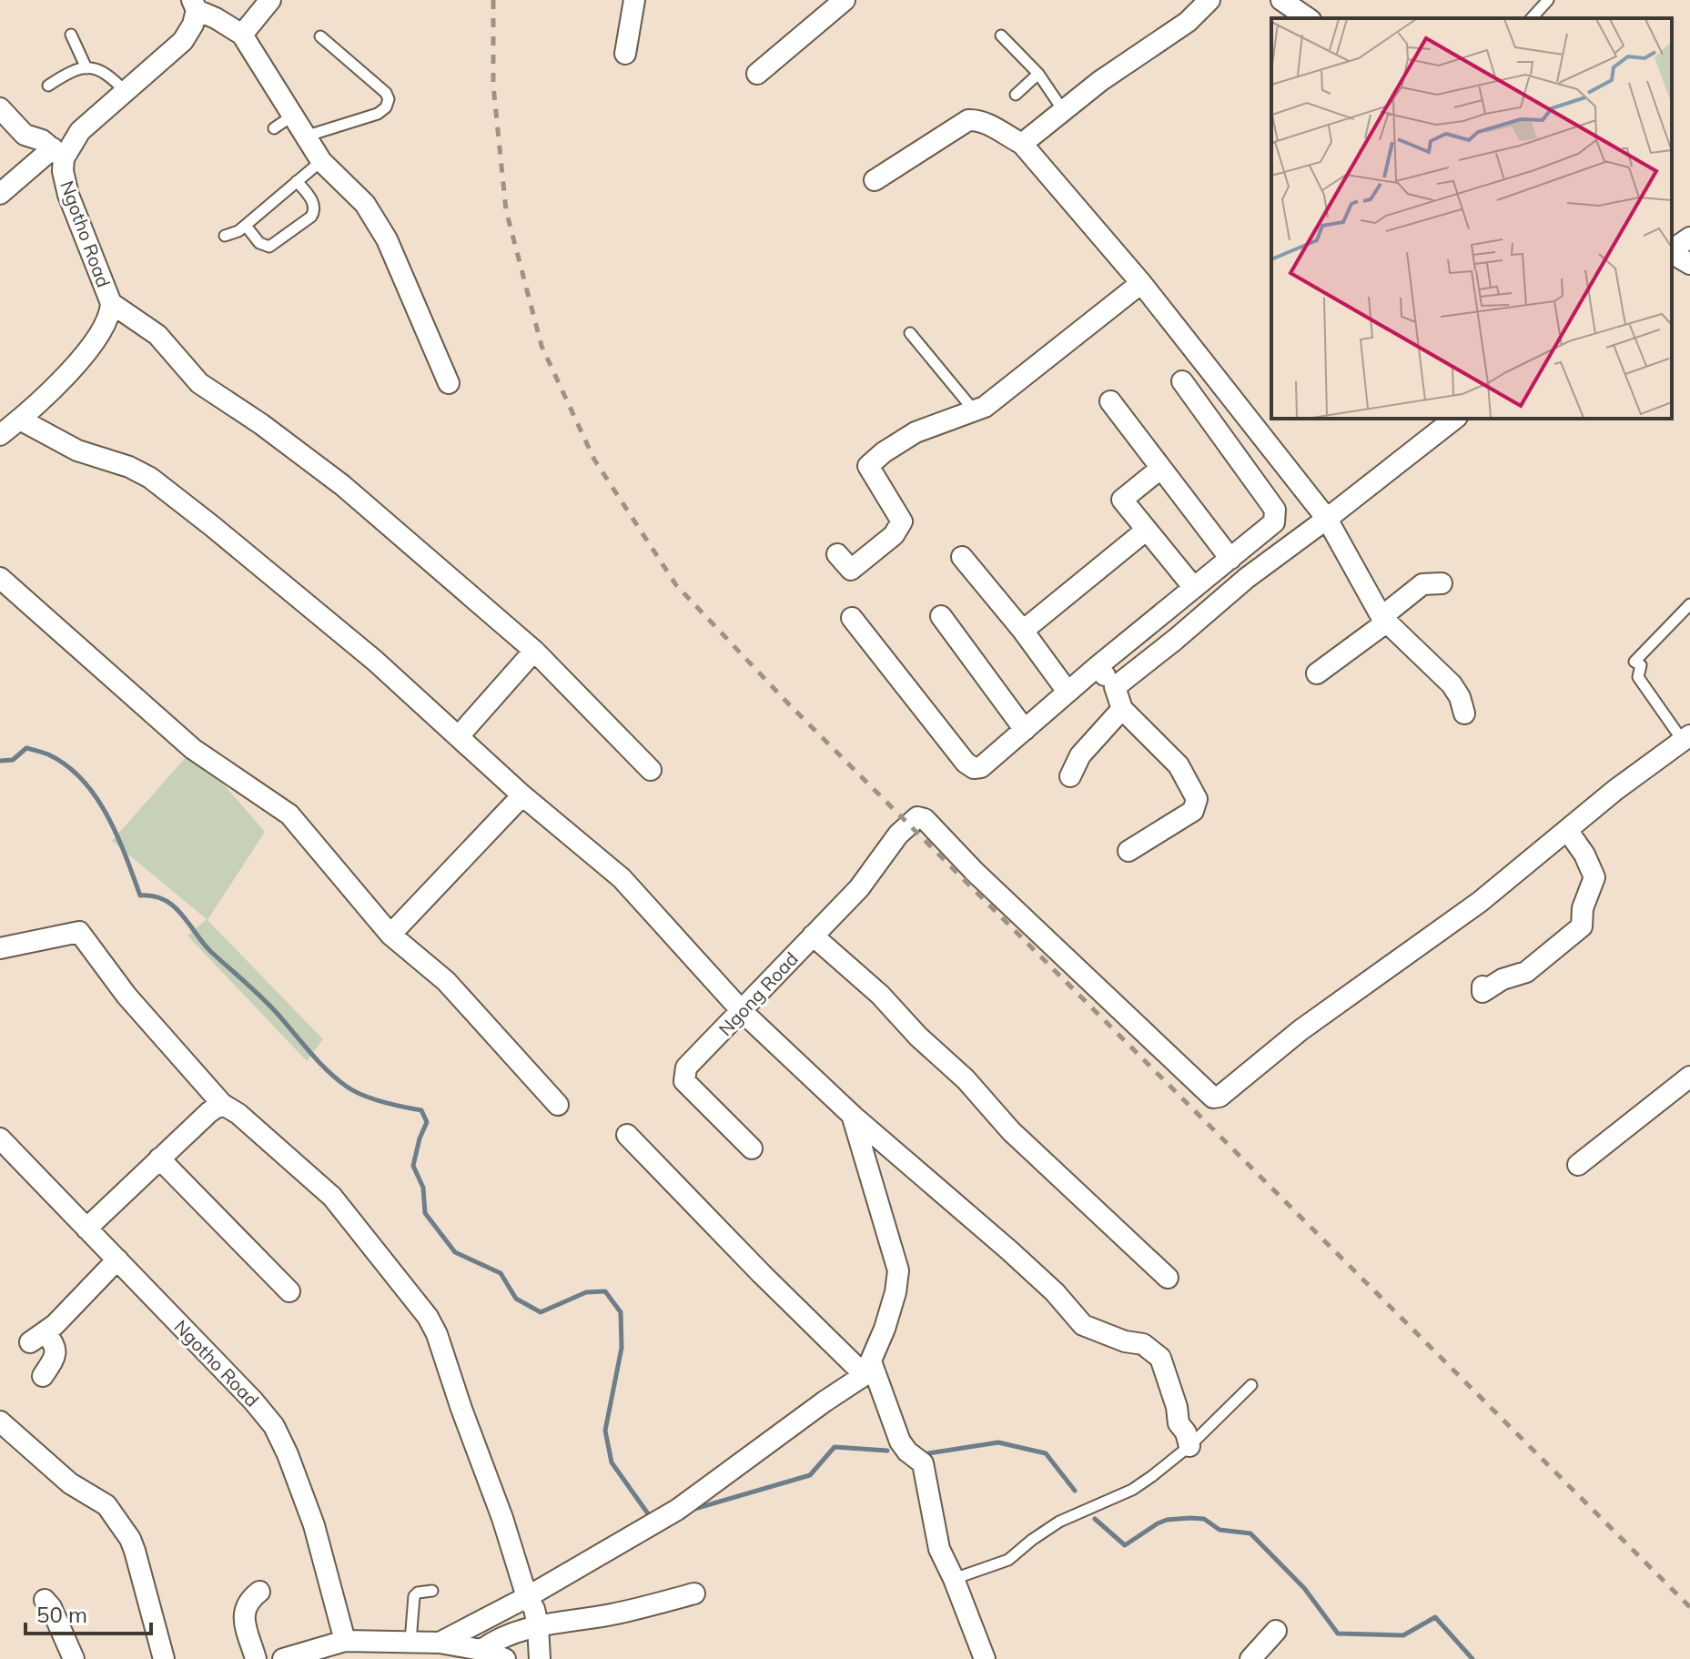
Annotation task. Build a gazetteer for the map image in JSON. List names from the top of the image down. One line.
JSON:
{"streets":{"street":["Ngotho Road","Ngong Road"]},"scale_bar":"50 m"}
